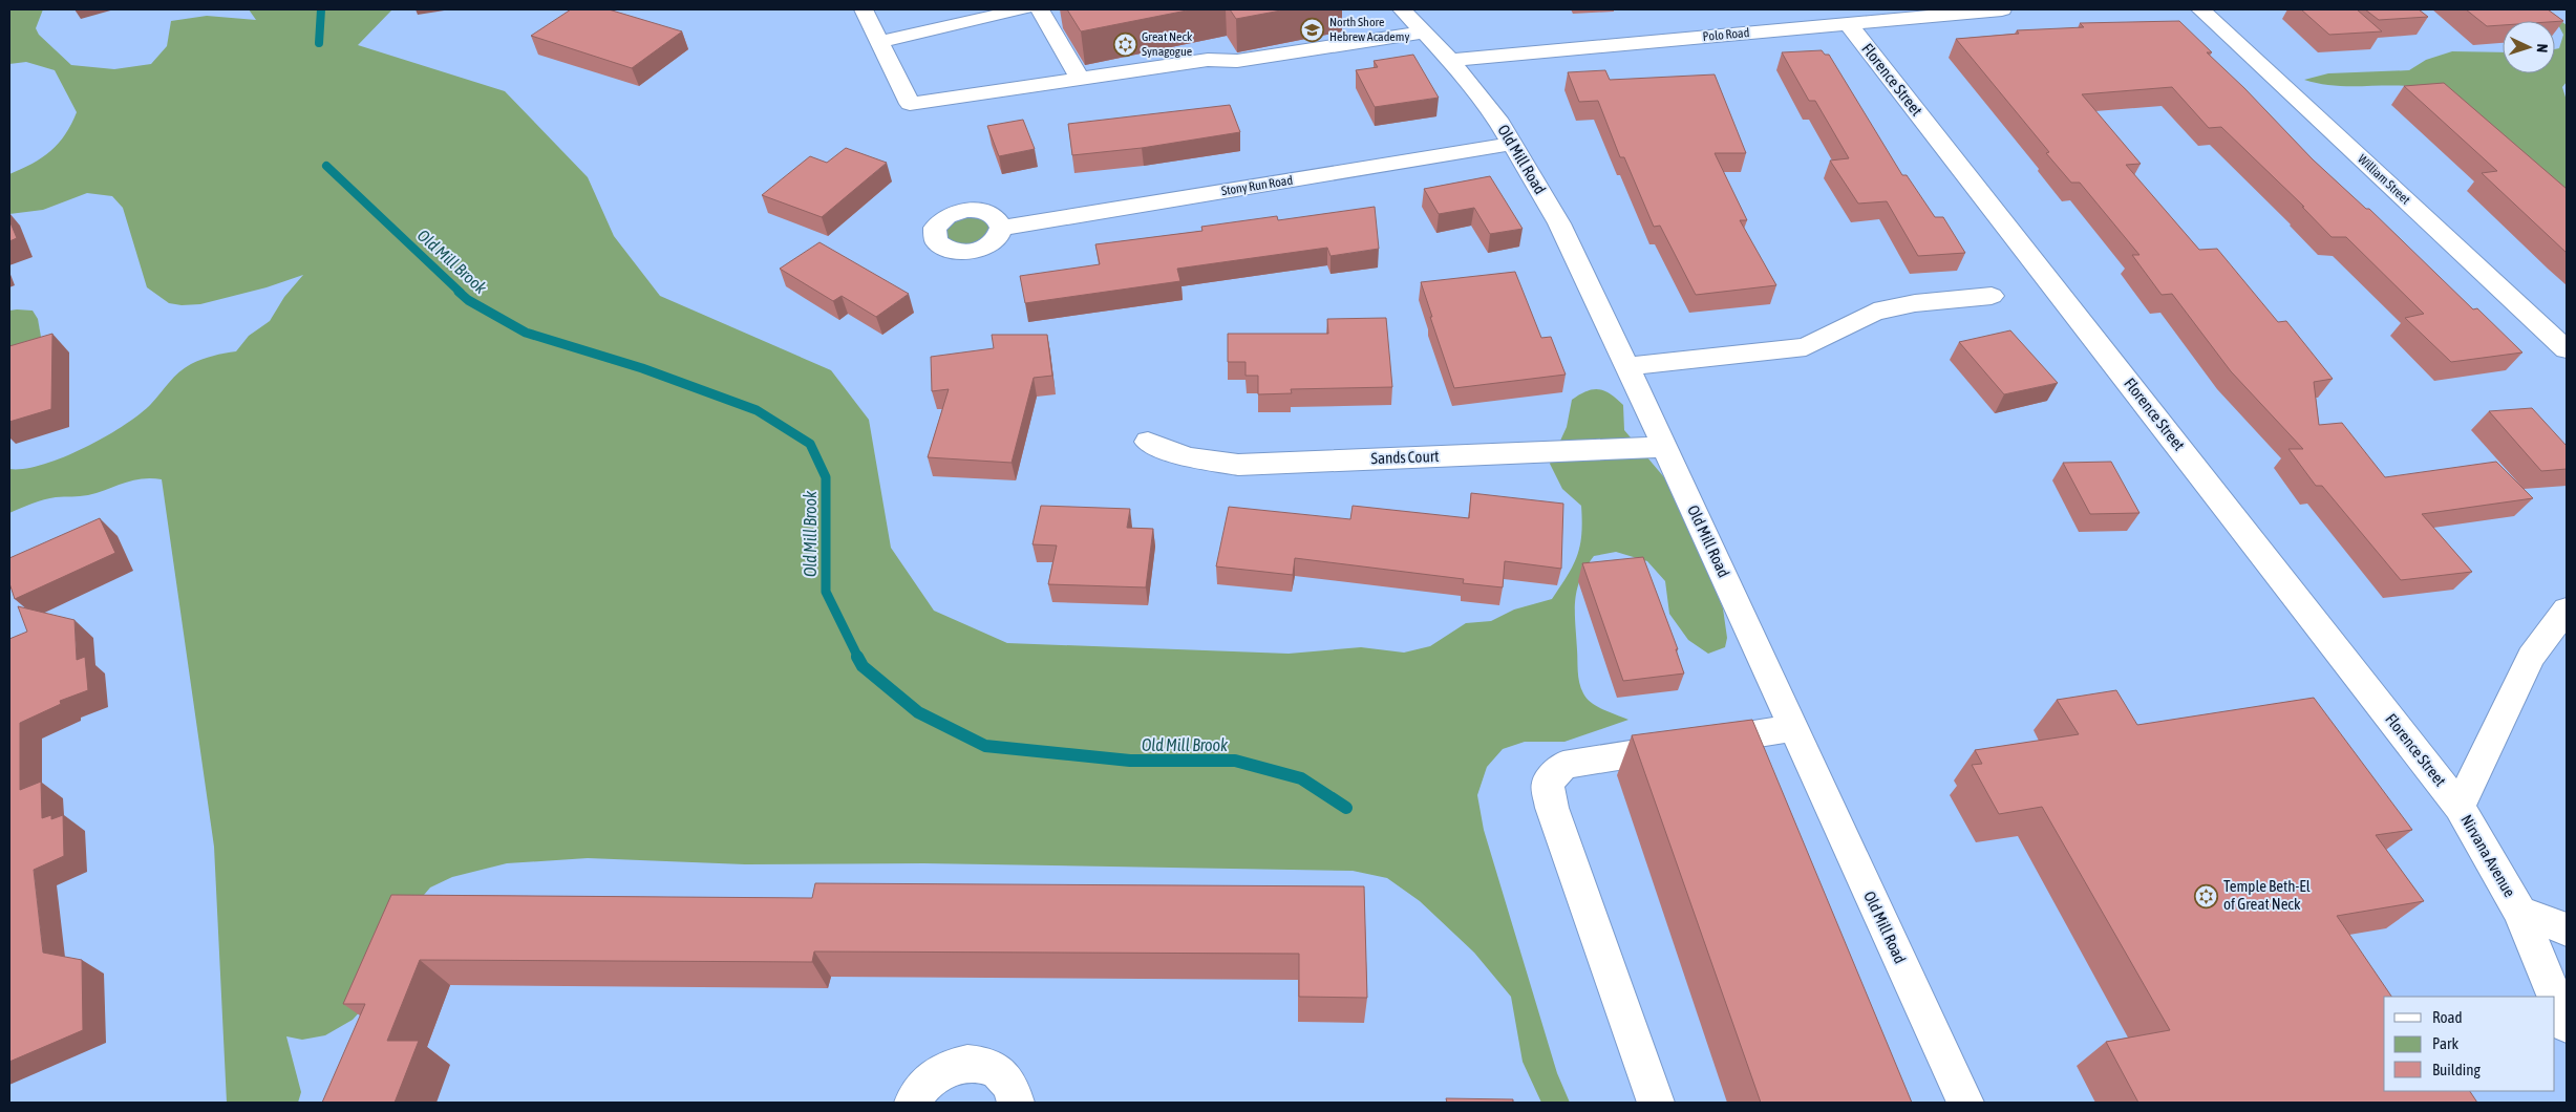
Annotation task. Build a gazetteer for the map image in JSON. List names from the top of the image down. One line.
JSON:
{"streets":{"street":["Polo Road","Florence Street","Old Mill Road","William Street","Stony Run Road","Sands Court","Nirvana Avenue"]},"crossings":[["Polo Road","Florence Street"],["Polo Road","Old Mill Road"],["Florence Street","Nirvana Avenue"],["Old Mill Road","Stony Run Road"],["Old Mill Road","Sands Court"]],"water":["Old Mill Brook"],"places":{"school or university":["North Shore Hebrew Academy"],"synagogue":["Great Neck Synagogue","Temple Beth-El of Great Neck"]},"legend":["Road","Park","Building"],"north":"right"}
